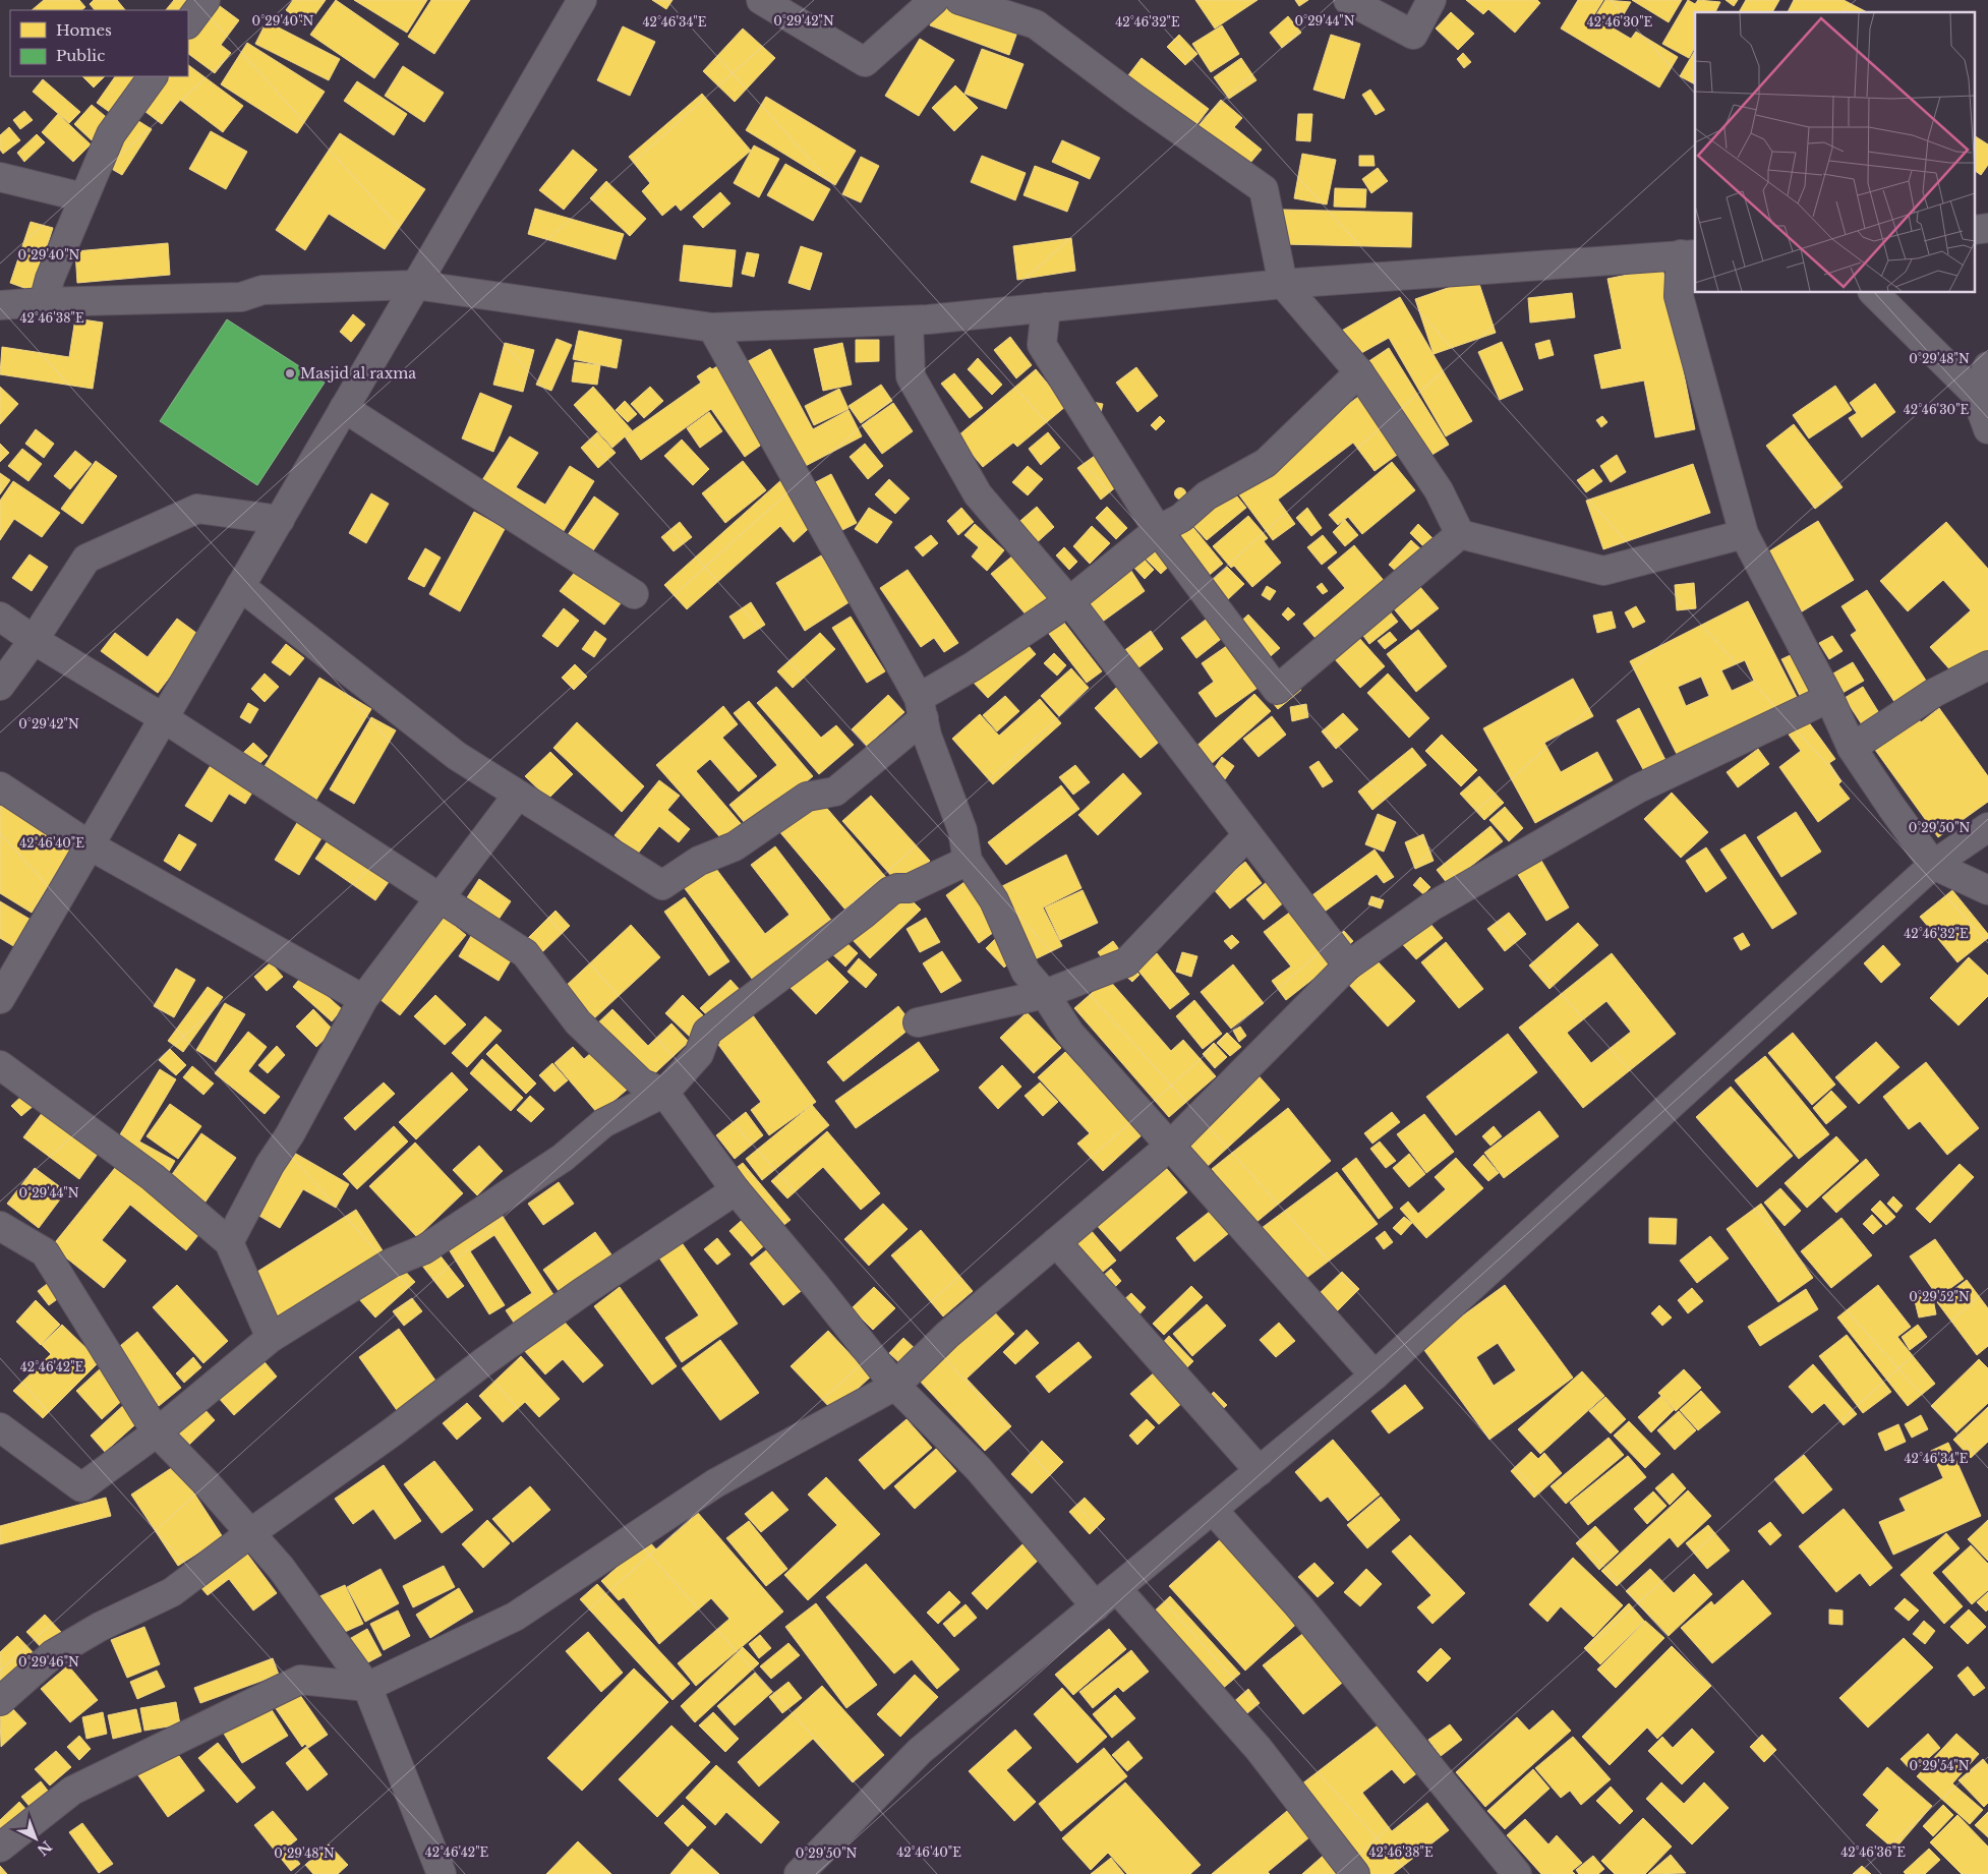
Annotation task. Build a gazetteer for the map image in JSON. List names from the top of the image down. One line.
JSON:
{"places":["Masjid al raxma"],"legend":["Homes","Public"],"north":"bottom right","coordinates":["0°29'40\"N","0°29'42\"N","0°29'44\"N","42°46'34\"E","42°46'32\"E","42°46'30\"E","42°46'38\"E","0°29'48\"N","0°29'50\"N","42°46'40\"E","0°29'52\"N","42°46'42\"E","0°29'46\"N","0°29'54\"N","42°46'36\"E"]}
